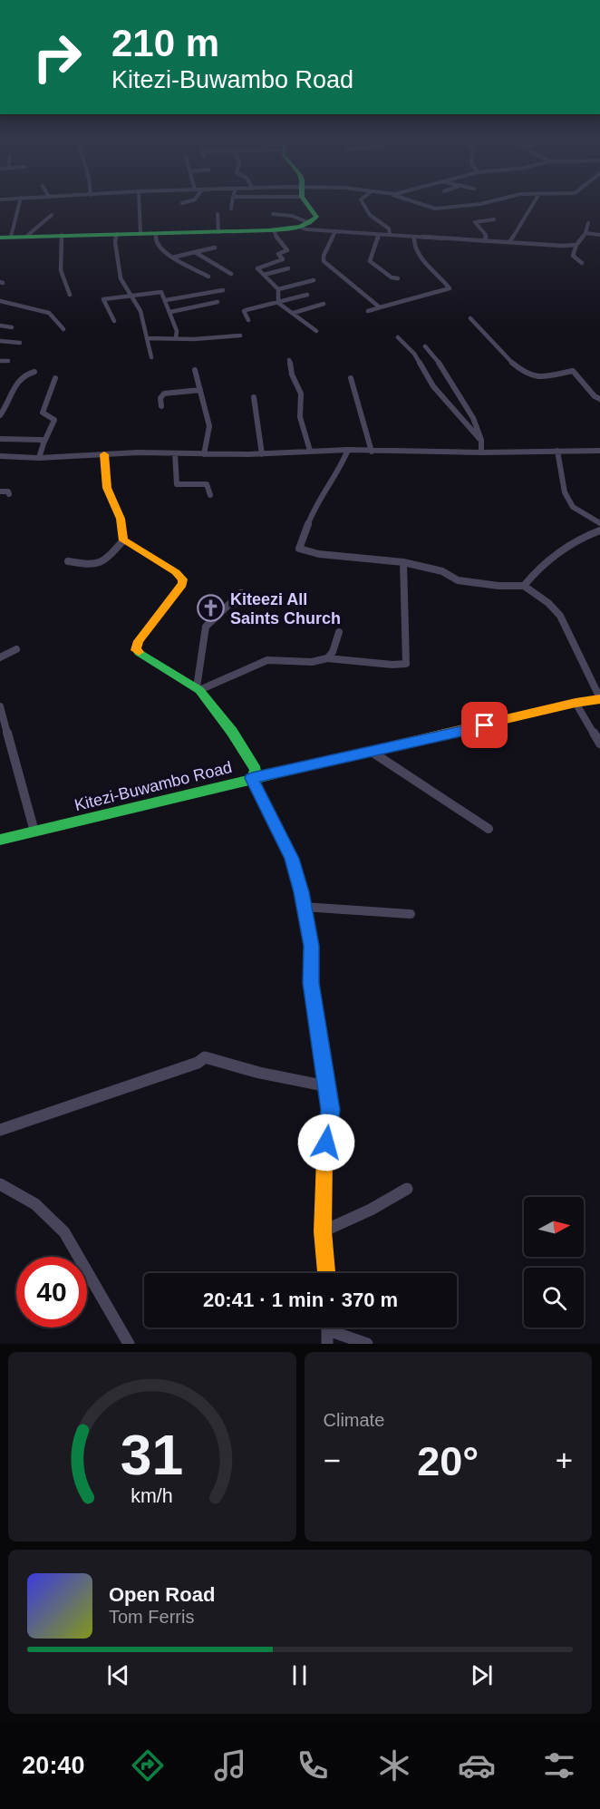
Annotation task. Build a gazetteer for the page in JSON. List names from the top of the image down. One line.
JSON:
{"streets":{"street":["Kitezi-Buwambo Road"]},"places":{"church":["Kiteezi All Saints Church"]},"north":"right","page":{"turn":["210 m","Kitezi-Buwambo Road"],"limit":"40","trip":"20:41 · 1 min · 370 m","tile":"Climate","heat":["−","20°","+"],"song":["Open Road","Tom Ferris"],"tabs":"20:40","gauge":["31","km/h"]}}
